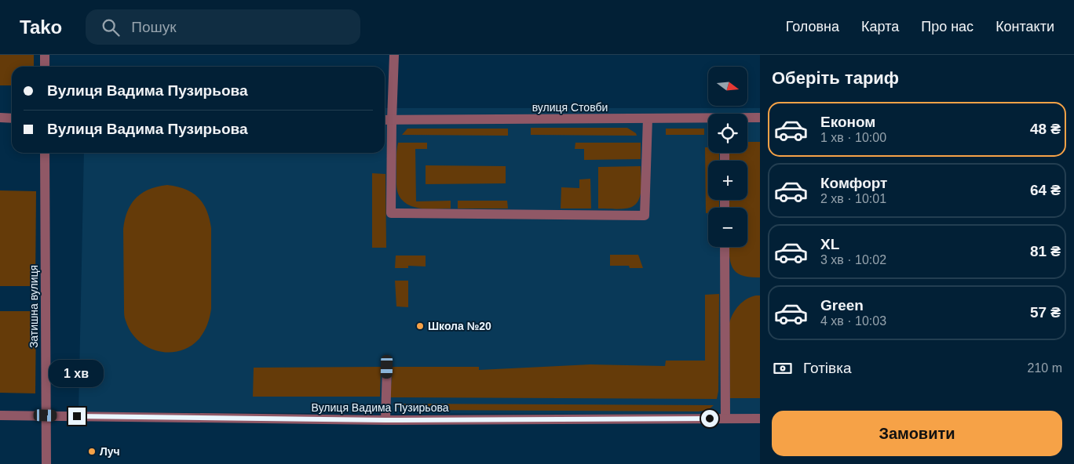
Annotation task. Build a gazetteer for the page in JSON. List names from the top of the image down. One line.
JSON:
{"streets":{"street":["вулиця Стовби","Затишна вулиця","Вулиця Вадима Пузирьова"]},"crossings":[["Затишна вулиця","Вулиця Вадима Пузирьова"]],"places":["Школа №20","Луч"],"north":"right","page":{"header":"Tako","search":"Пошук","nav":["Головна","Карта","Про нас","Контакти"],"heading":"Оберіть тариф","map_buttons":["+","−"],"banner":["Вулиця Вадима Пузирьова","Вулиця Вадима Пузирьова"],"list":[{"name":"Економ","note":"1 хв · 10:00","value":"48 ₴"},{"name":"Комфорт","note":"2 хв · 10:01","value":"64 ₴"},{"name":"XL","note":"3 хв · 10:02","value":"81 ₴"},{"name":"Green","note":"4 хв · 10:03","value":"57 ₴"}],"pay":["Готівка","210 m"],"bubble":"1 хв","buttons":"Замовити"}}
